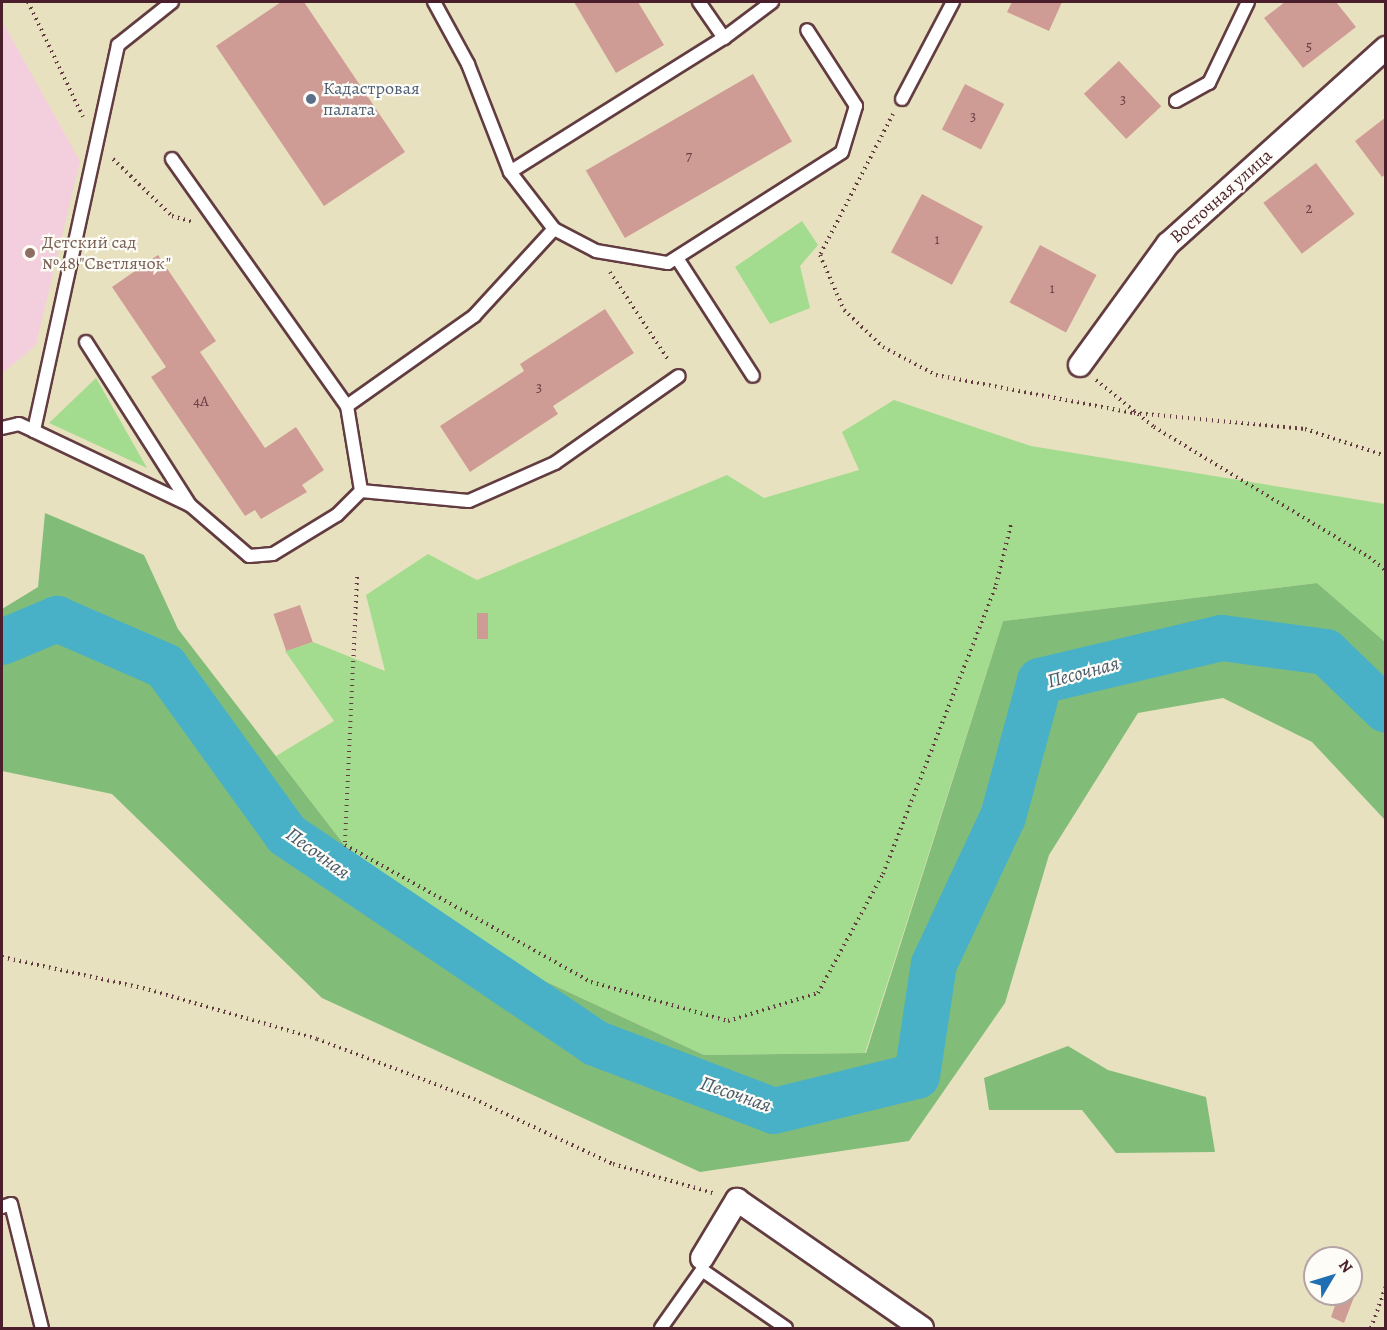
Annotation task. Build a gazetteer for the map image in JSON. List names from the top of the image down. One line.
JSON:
{"streets":{"street":["Восточная улица"]},"water":["Песочная"],"places":["Кадастровая палата","Детский сад №48 \"Светлячок\""],"house_numbers":["5","3","3","7","2","1","1","3","4А"],"north":"top right"}
